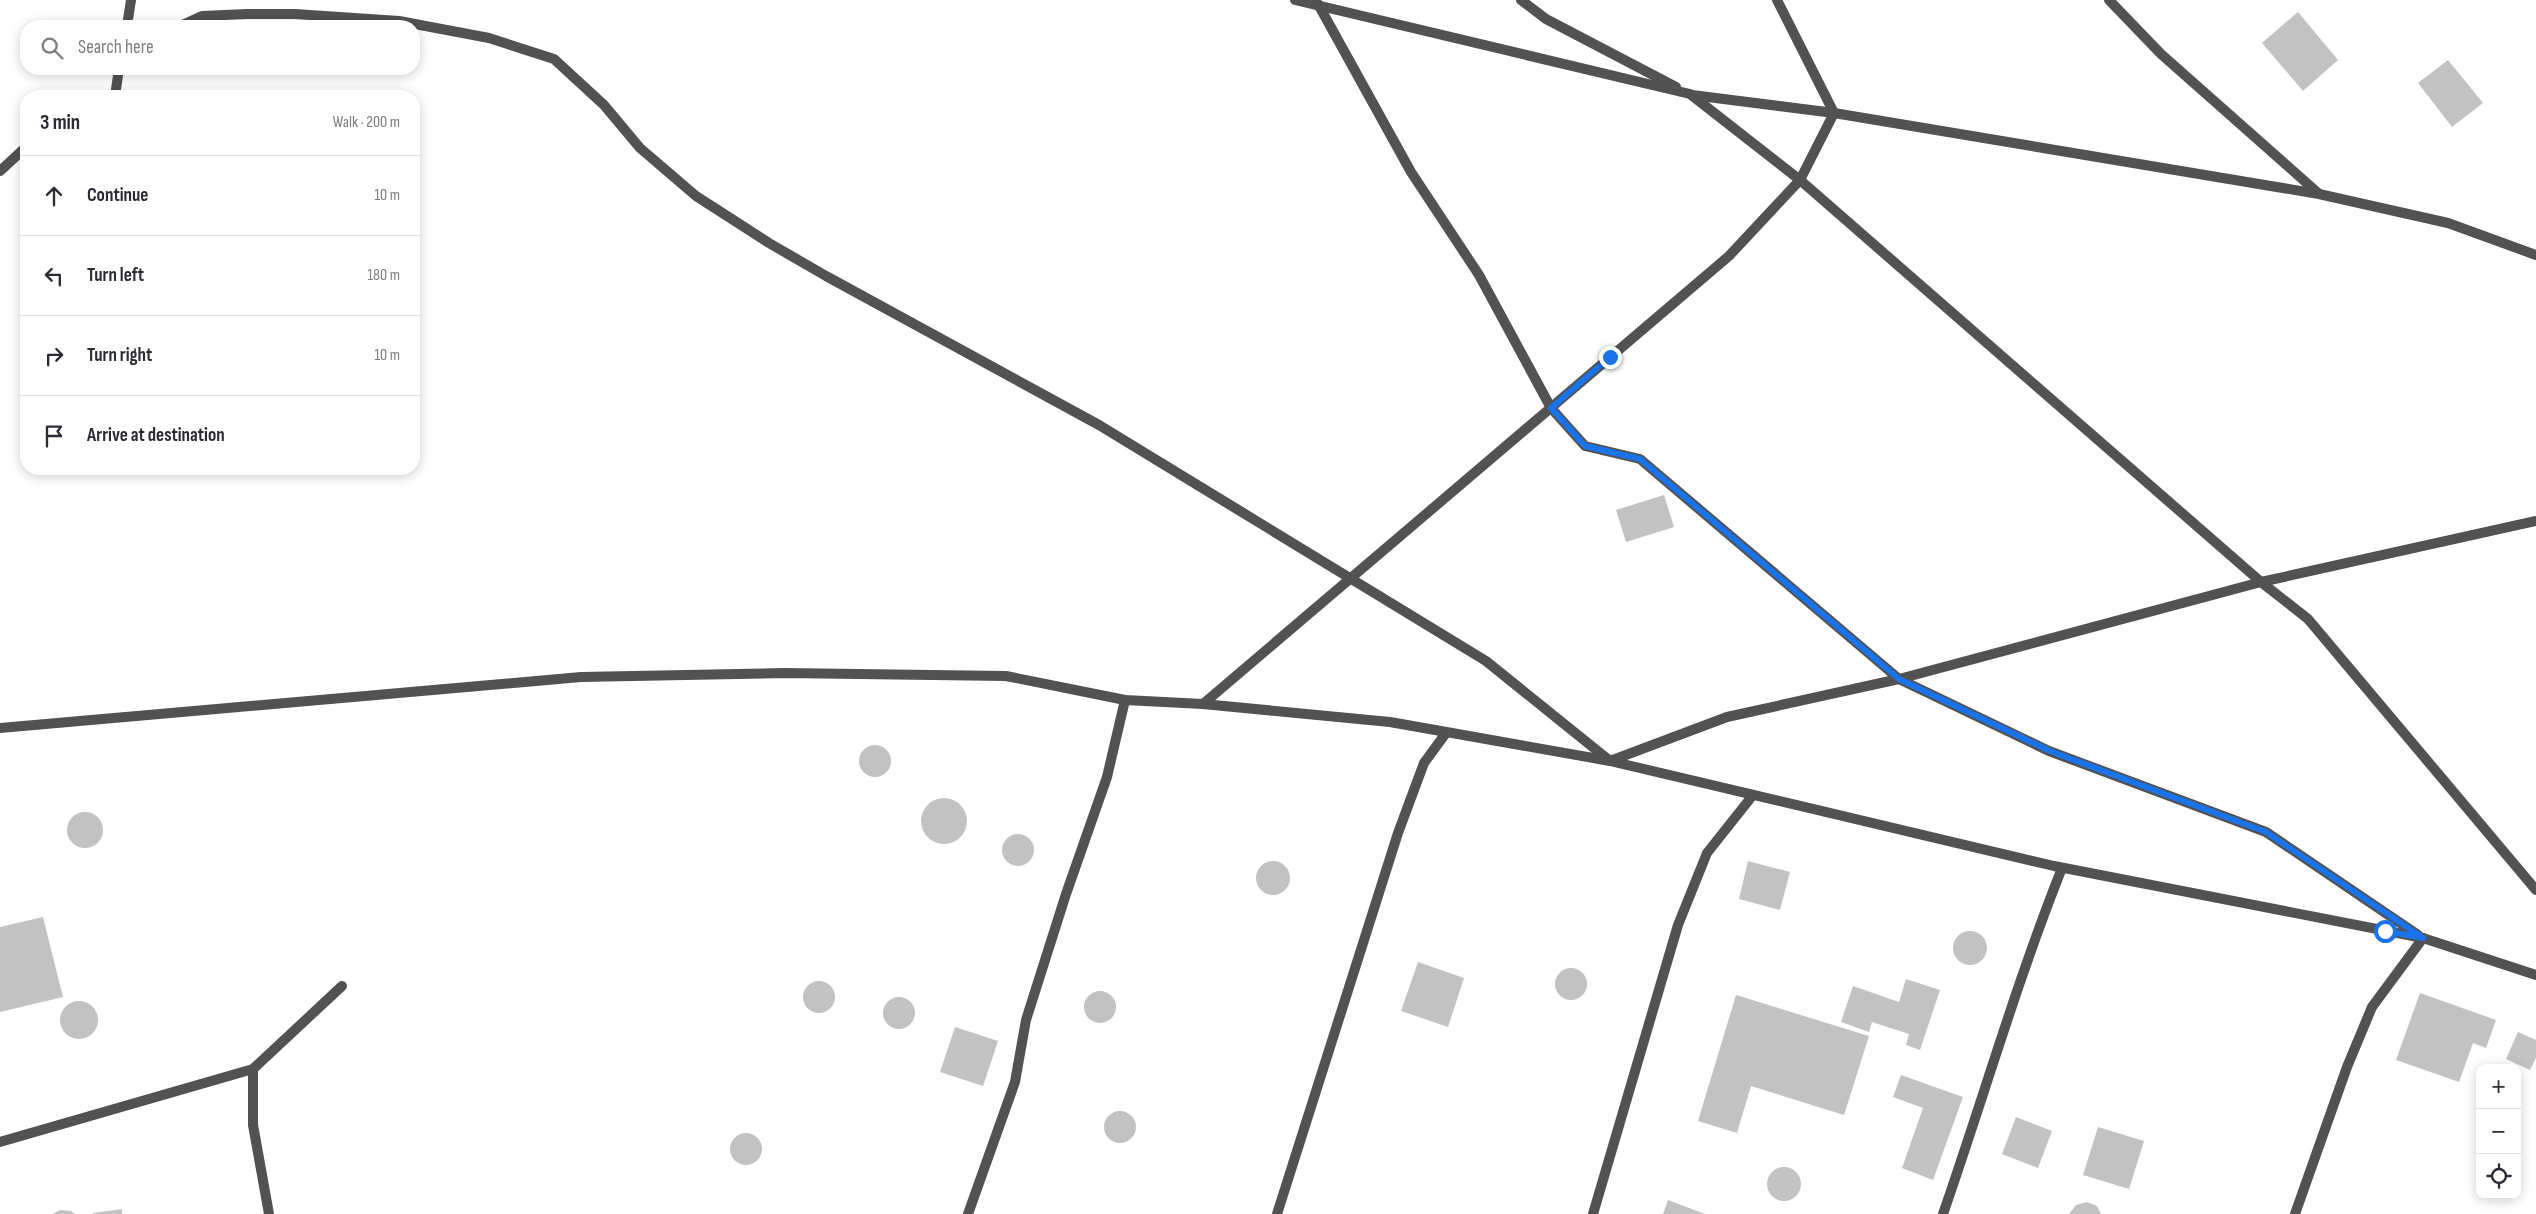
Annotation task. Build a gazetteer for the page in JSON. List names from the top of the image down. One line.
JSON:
{"page":{"search":"Search here","heading":["3 min","Walk · 200 m"],"list":[["Continue","10 m"],["Turn left","180 m"],["Turn right","10 m"],"Arrive at destination"],"map_buttons":["+","−"]}}
